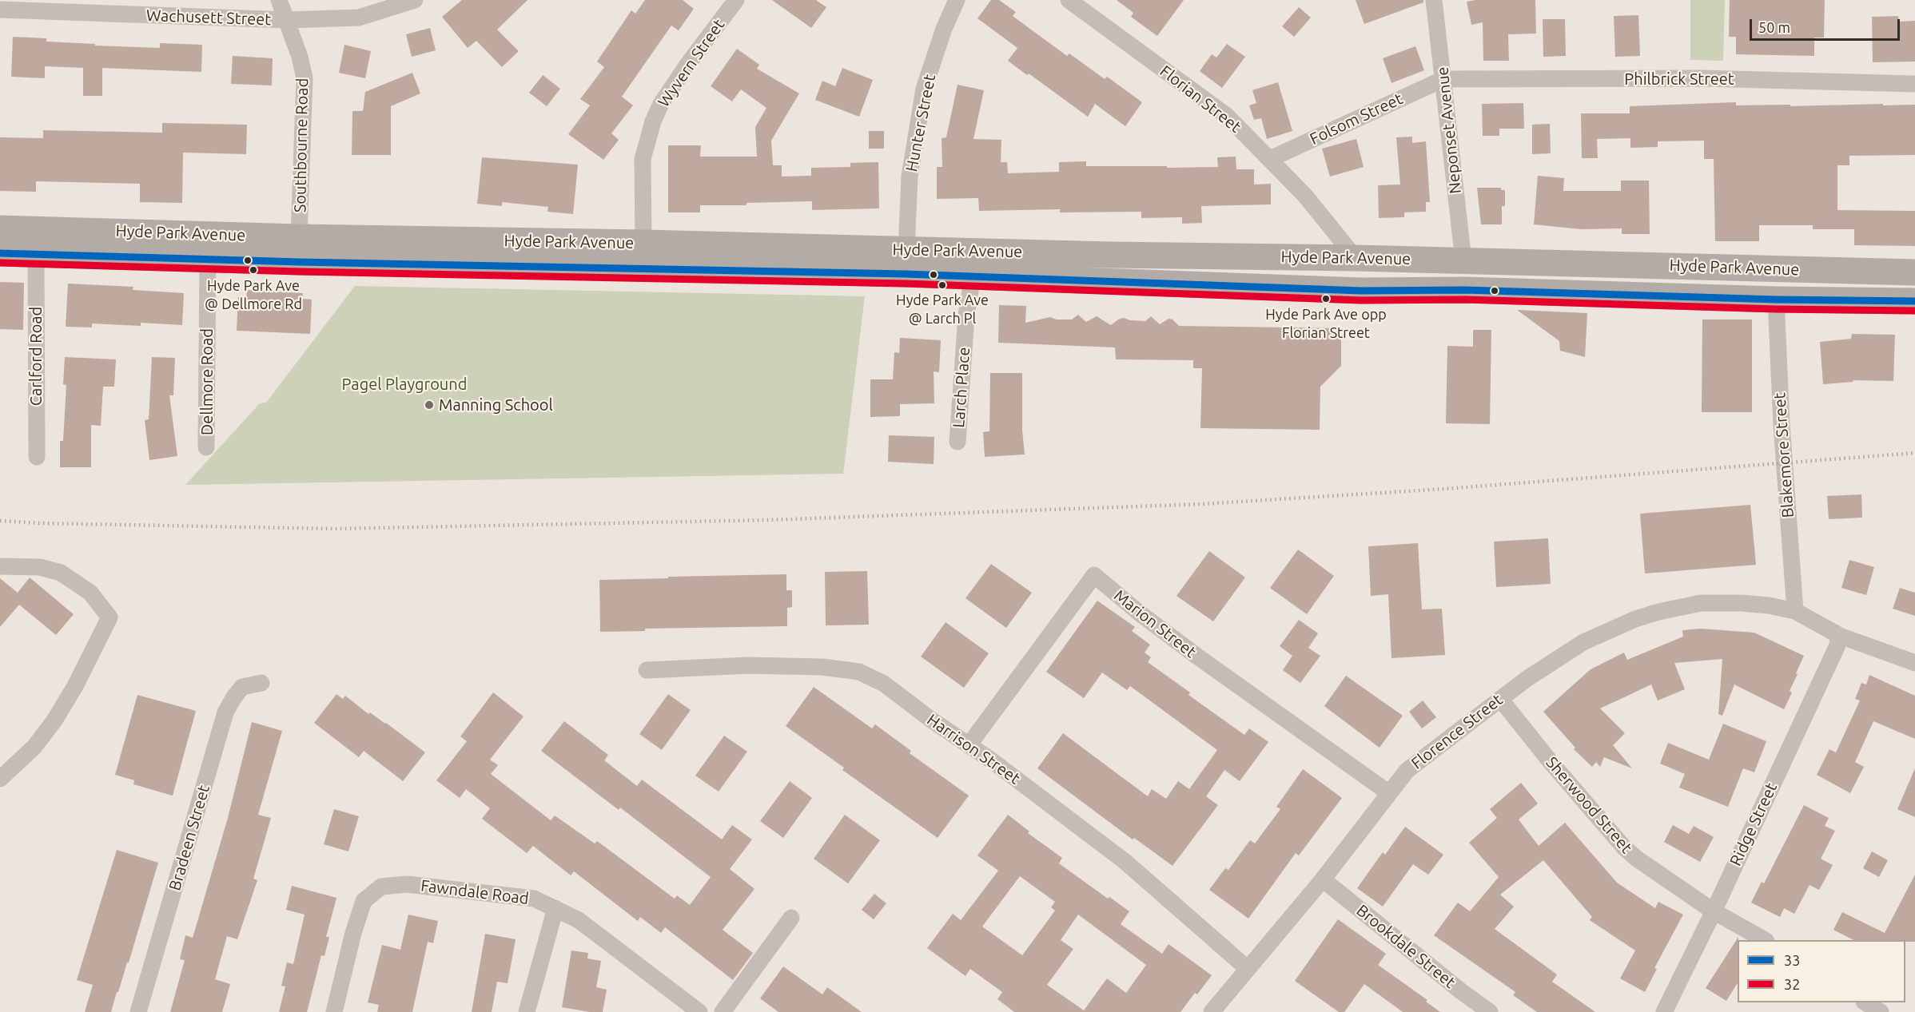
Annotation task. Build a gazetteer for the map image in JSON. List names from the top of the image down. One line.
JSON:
{"streets":{"main road":["Hyde Park Avenue"],"street":["Wachusett Street","Wyvern Street","Philbrick Street","Florian Street","Folsom Street","Hunter Street","Neponset Avenue","Southbourne Road","Carlford Road","Dellmore Road","Larch Place","Blakemore Street","Marion Street","Florence Street","Harrison Street","Sherwood Street","Ridge Street","Bradeen Street","Fawndale Road","Brookdale Street"]},"crossings":[["Wachusett Street","Southbourne Road"],["Wyvern Street","Hyde Park Avenue"],["Philbrick Street","Folsom Street"],["Philbrick Street","Neponset Avenue"],["Florian Street","Folsom Street"],["Florian Street","Hyde Park Avenue"],["Folsom Street","Neponset Avenue"],["Hunter Street","Hyde Park Avenue"],["Neponset Avenue","Hyde Park Avenue"],["Southbourne Road","Hyde Park Avenue"],["Hyde Park Avenue","Carlford Road"],["Hyde Park Avenue","Dellmore Road"],["Hyde Park Avenue","Larch Place"],["Hyde Park Avenue","Blakemore Street"],["Blakemore Street","Florence Street"],["Marion Street","Florence Street"],["Marion Street","Harrison Street"],["Florence Street","Harrison Street"],["Florence Street","Sherwood Street"],["Florence Street","Ridge Street"],["Florence Street","Brookdale Street"],["Sherwood Street","Ridge Street"]],"parks":["Pagel Playground"],"places":["Hyde Park Ave @ Dellmore Rd","Hyde Park Ave @ Larch Pl","Hyde Park Ave opp Florian Street","Manning School"],"lines":["transit line 33","transit line 32"],"legend":["33","32"],"scale_bar":"50 m"}
